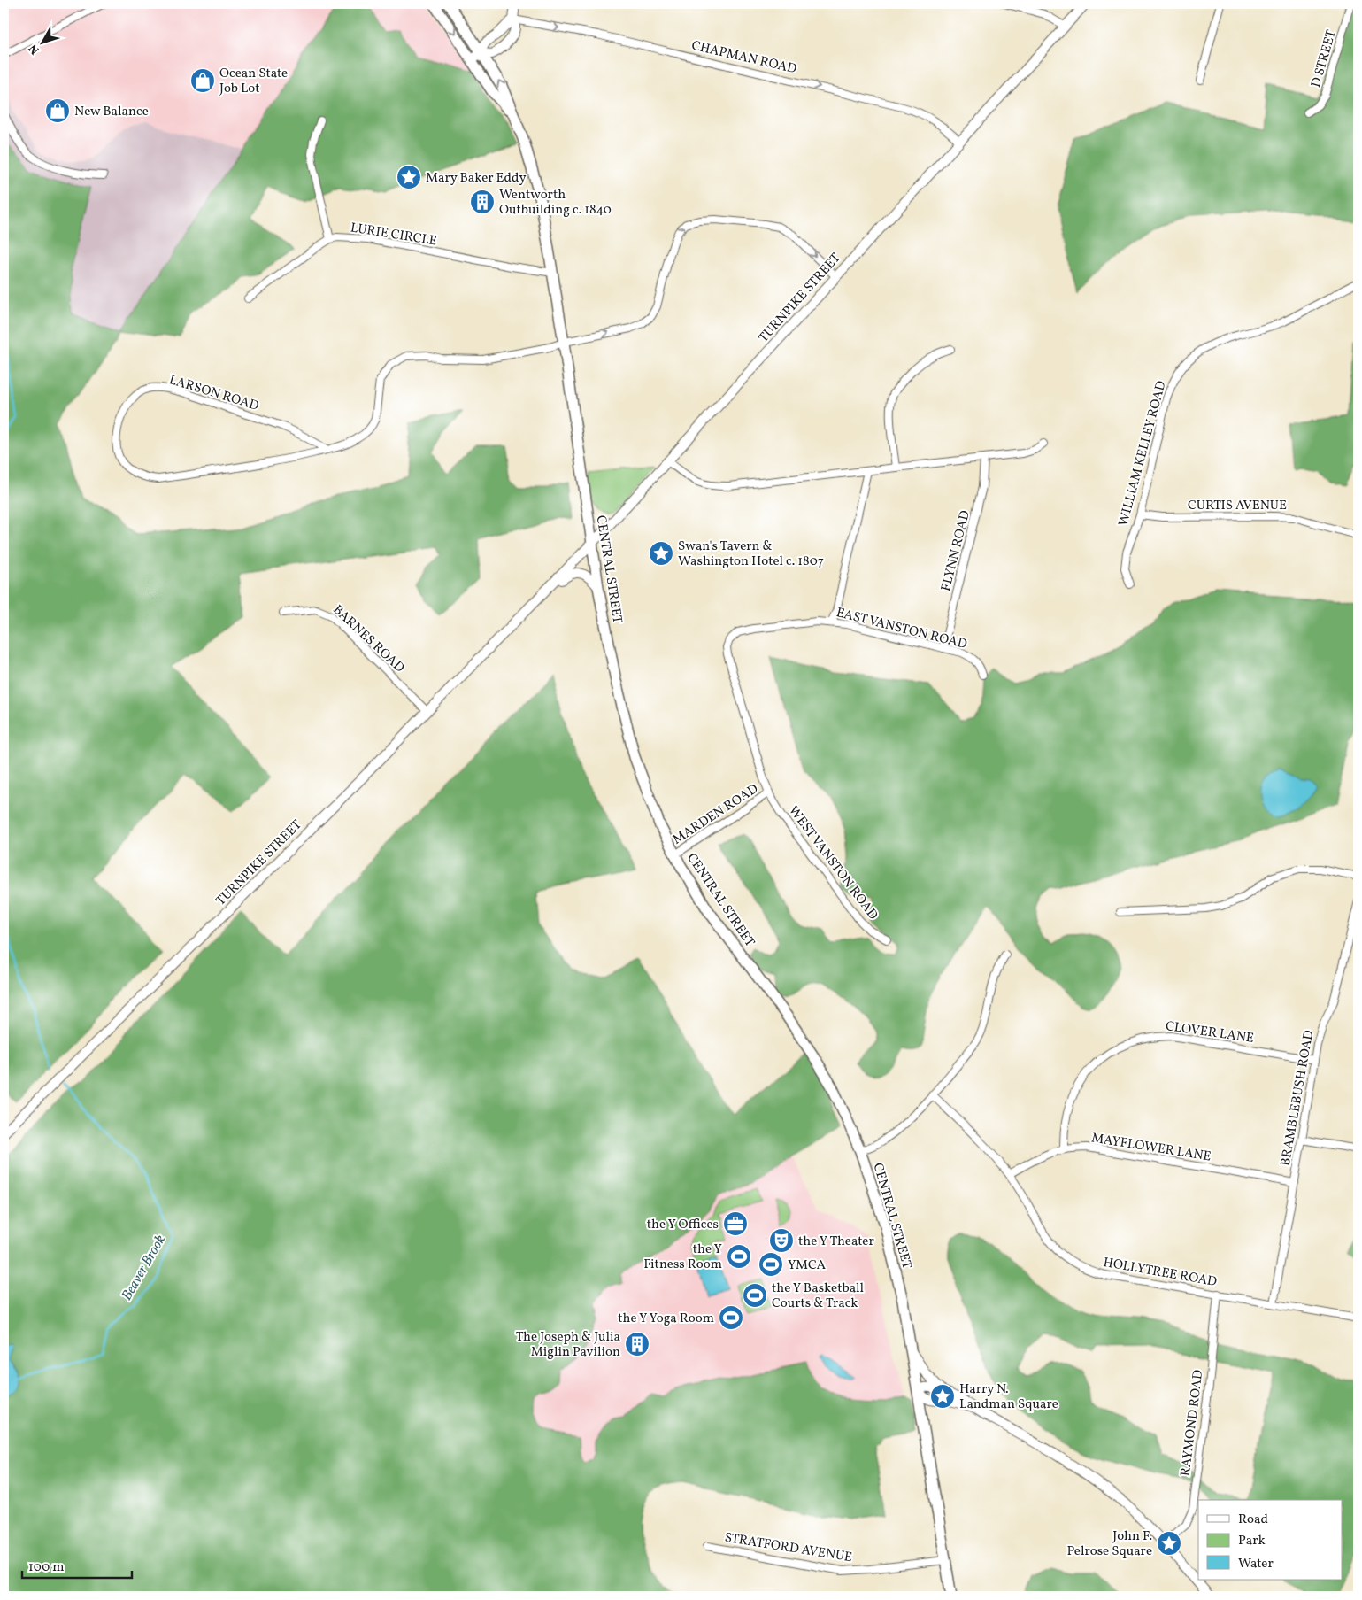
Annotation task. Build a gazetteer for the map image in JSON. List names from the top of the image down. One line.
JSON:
{"streets":{"main road":["CENTRAL STREET"],"street":["CHAPMAN ROAD","D STREET","LURIE CIRCLE","TURNPIKE STREET","LARSON ROAD","WILLIAM KELLEY ROAD","CURTIS AVENUE","FLYNN ROAD","EAST VANSTON ROAD","BARNES ROAD","MARDEN ROAD","WEST VANSTON ROAD","CLOVER LANE","BRAMBLEBUSH ROAD","MAYFLOWER LANE","HOLLYTREE ROAD","RAYMOND ROAD","STRATFORD AVENUE"]},"crossings":[["CHAPMAN ROAD","TURNPIKE STREET"],["LURIE CIRCLE","CENTRAL STREET"],["TURNPIKE STREET","LARSON ROAD"],["TURNPIKE STREET","CENTRAL STREET"],["TURNPIKE STREET","BARNES ROAD"],["LARSON ROAD","CENTRAL STREET"],["WILLIAM KELLEY ROAD","CURTIS AVENUE"],["FLYNN ROAD","EAST VANSTON ROAD"],["CENTRAL STREET","MARDEN ROAD"],["CENTRAL STREET","STRATFORD AVENUE"],["EAST VANSTON ROAD","MARDEN ROAD"],["EAST VANSTON ROAD","WEST VANSTON ROAD"],["MARDEN ROAD","WEST VANSTON ROAD"],["CLOVER LANE","BRAMBLEBUSH ROAD"],["CLOVER LANE","MAYFLOWER LANE"],["BRAMBLEBUSH ROAD","MAYFLOWER LANE"],["BRAMBLEBUSH ROAD","HOLLYTREE ROAD"],["MAYFLOWER LANE","HOLLYTREE ROAD"],["HOLLYTREE ROAD","RAYMOND ROAD"]],"one_way":["CHAPMAN ROAD"],"water":["Beaver Brook"],"places":{"shop":["Ocean State Job Lot","New Balance"],"place":["Mary Baker Eddy","Swan's Tavern & Washington Hotel c. 1807","Harry N. Landman Square","John F. Pelrose Square"],"building":["Wentworth Outbuilding c. 1840","The Joseph & Julia Miglin Pavilion"],"office":["the Y Offices"],"theatre":["the Y Theater"],"sports":["the Y Fitness Room","YMCA","the Y Basketball Courts & Track","the Y Yoga Room"]},"legend":["Road","Park","Water"],"scale_bar":"100 m","north":"bottom left"}
